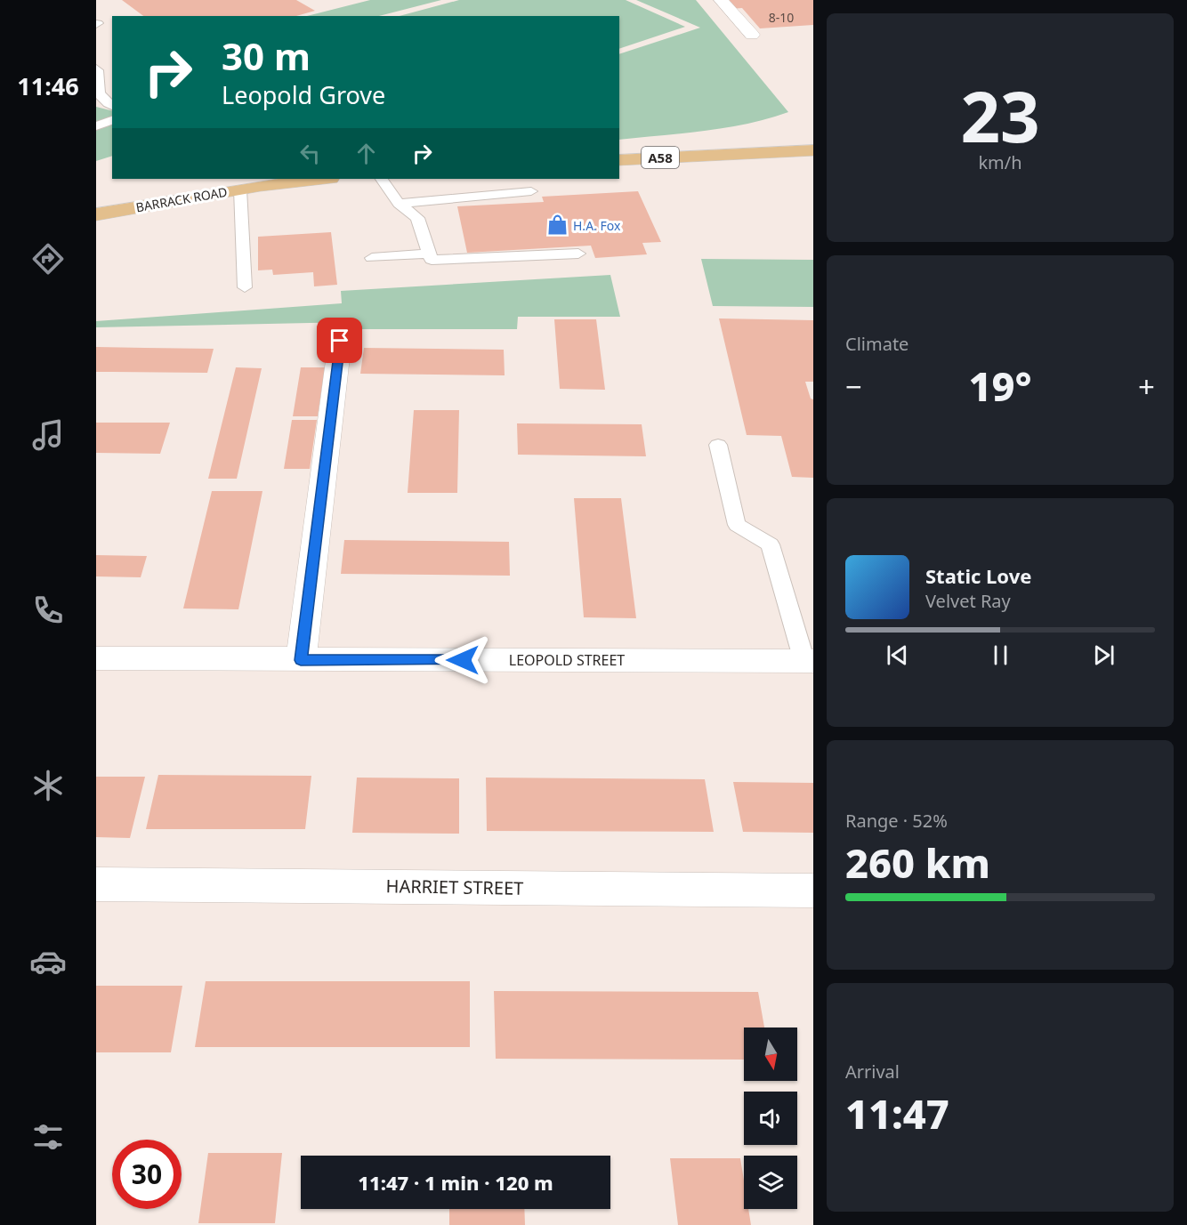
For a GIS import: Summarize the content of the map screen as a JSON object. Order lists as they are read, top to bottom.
{
  "streets": {
    "main road": ["A58", "BARRACK ROAD"],
    "street": ["LEOPOLD STREET", "HARRIET STREET"]
  },
  "places": {
    "shop": ["H.A. Fox"]
  },
  "house_numbers": ["8-10"],
  "north": "bottom",
  "page": {
    "tabs": "11:46",
    "tile": [
      ["23", "km/h"],
      "Climate",
      ["Range · 52%", "260 km"],
      ["Arrival", "11:47"]
    ],
    "turn": ["30 m", "Leopold Grove"],
    "heat": ["−", "19°", "+"],
    "song": ["Static Love", "Velvet Ray"],
    "limit": "30",
    "trip": "11:47 · 1 min · 120 m"
  }
}
